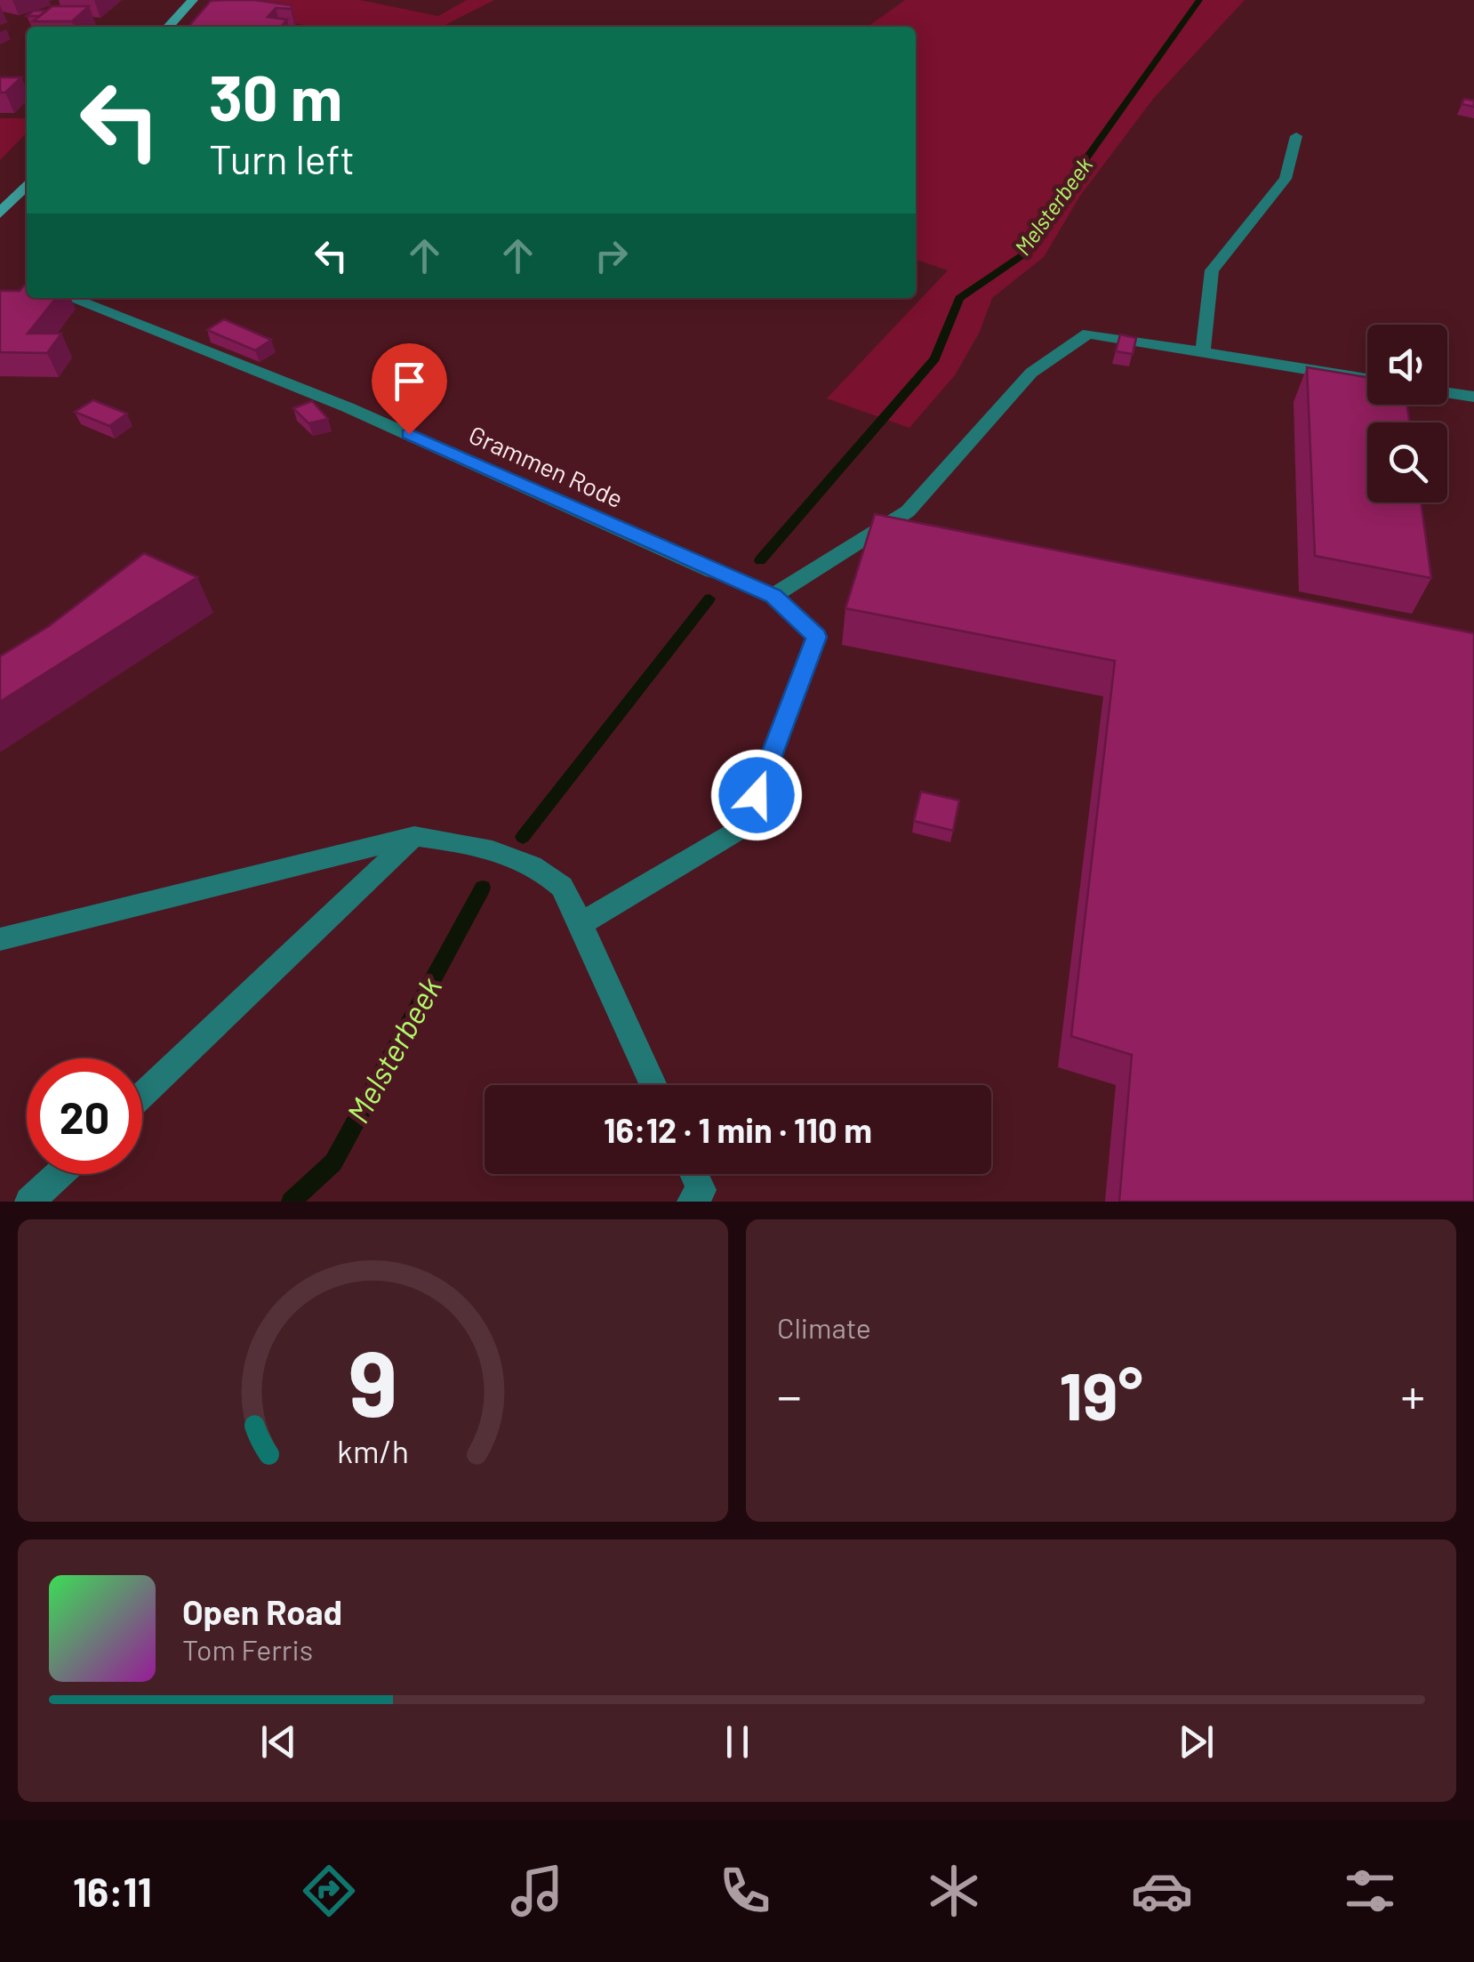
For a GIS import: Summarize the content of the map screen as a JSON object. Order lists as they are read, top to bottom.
{
  "streets": {
    "street": ["Grammen Rode"]
  },
  "water": ["Melsterbeek"],
  "page": {
    "turn": ["30 m", "Turn left"],
    "limit": "20",
    "trip": "16:12 · 1 min · 110 m",
    "tile": "Climate",
    "heat": ["−", "19°", "+"],
    "song": ["Open Road", "Tom Ferris"],
    "tabs": "16:11",
    "gauge": ["9", "km/h"]
  }
}
